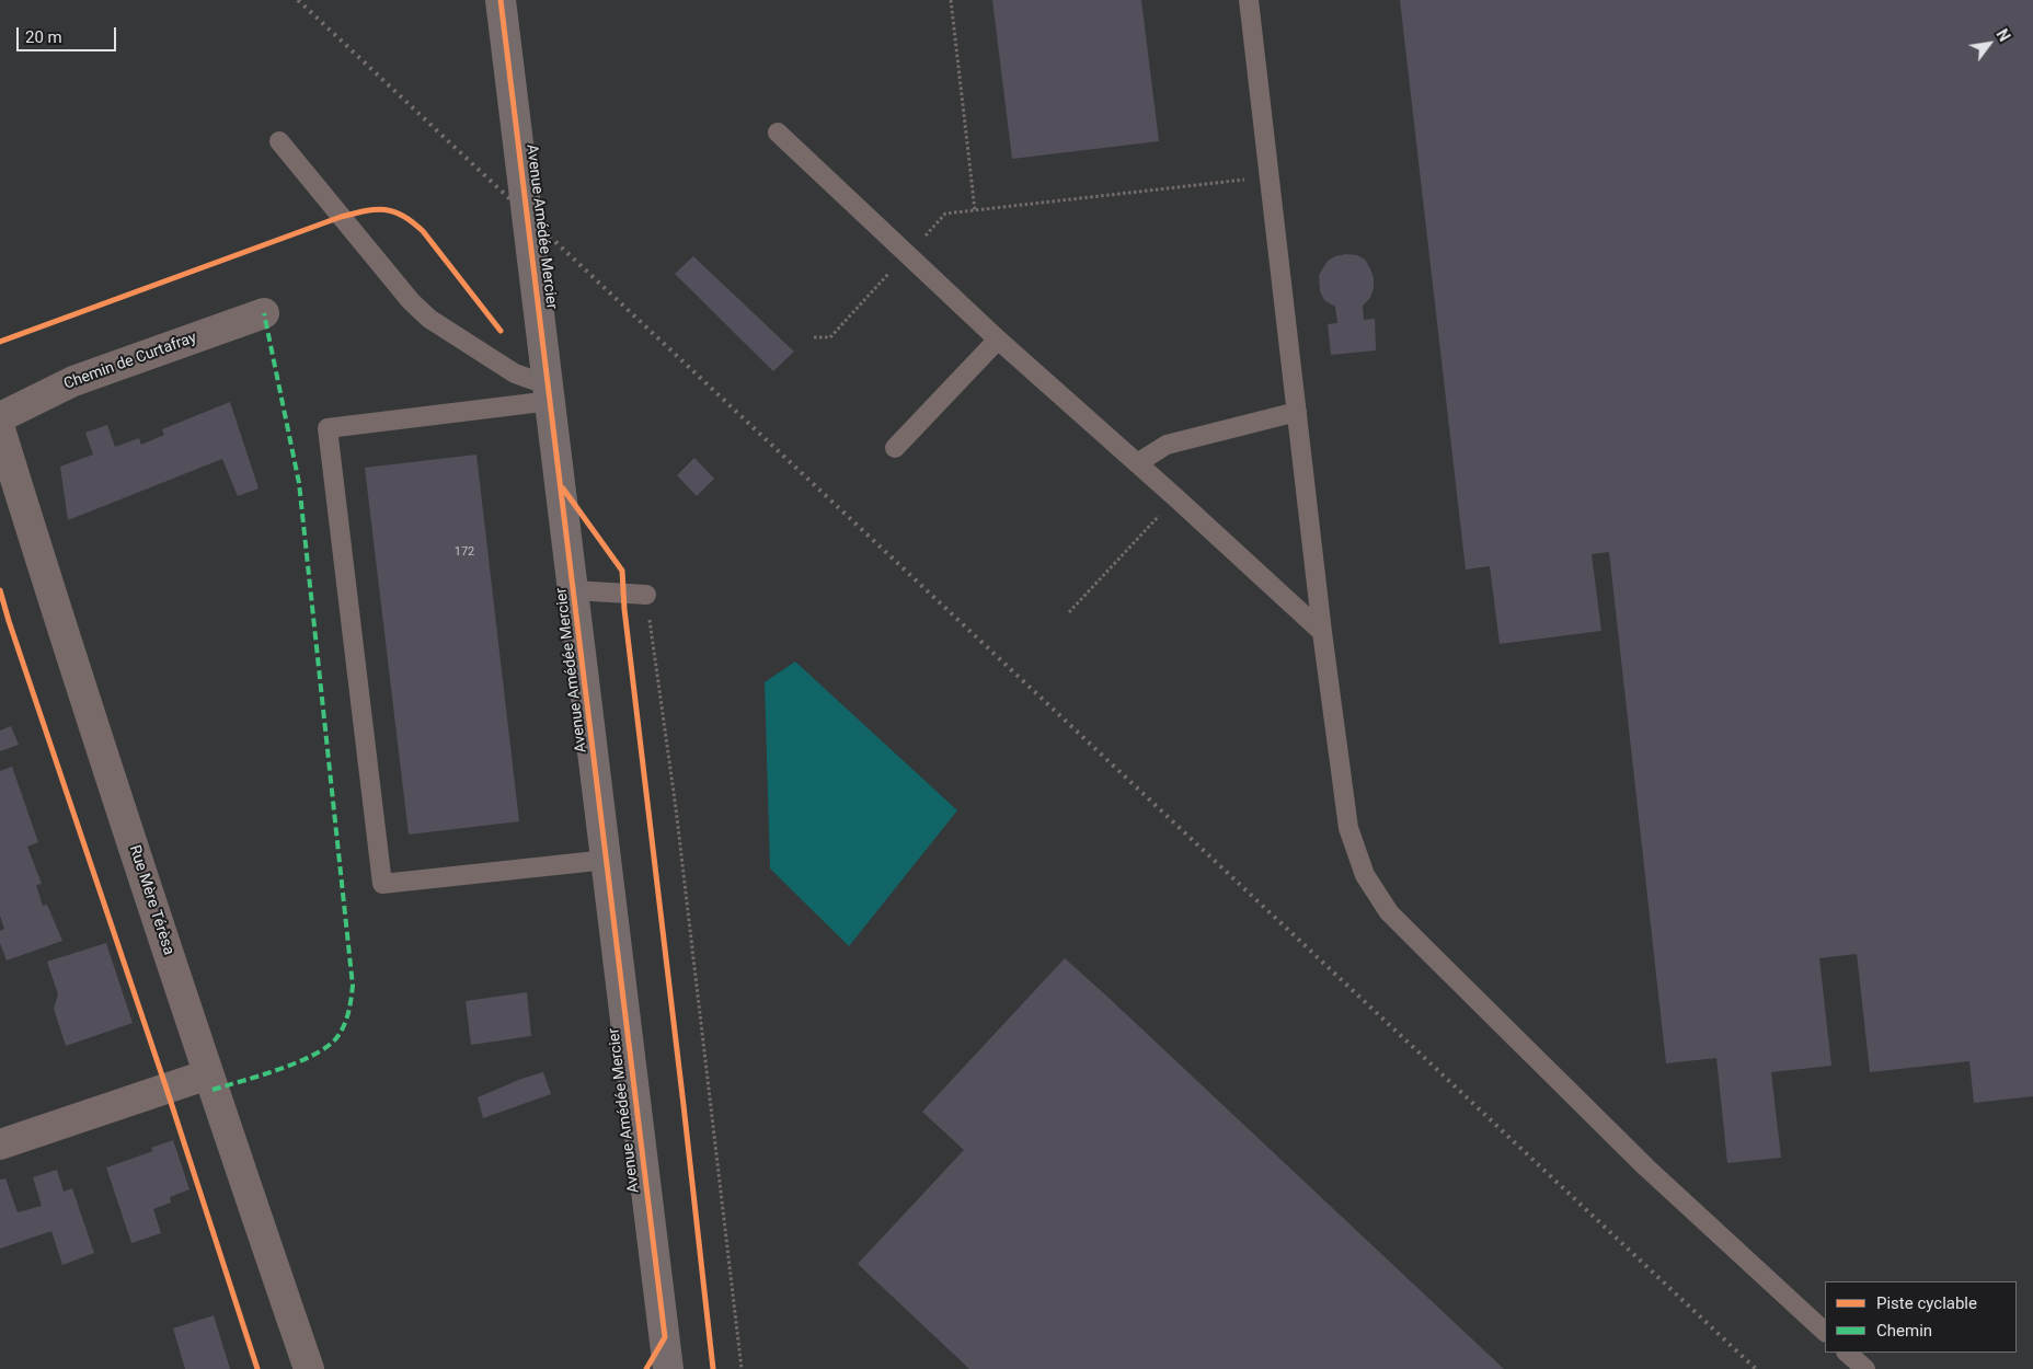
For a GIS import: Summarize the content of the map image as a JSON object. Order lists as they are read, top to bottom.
{
  "streets": {
    "main road": ["Avenue Amédée Mercier"],
    "street": ["Chemin de Curtafray", "Rue Mère Térèsa"]
  },
  "house_numbers": ["172"],
  "legend": ["Piste cyclable", "Chemin"],
  "scale_bar": "20 m",
  "north": "top right"
}
